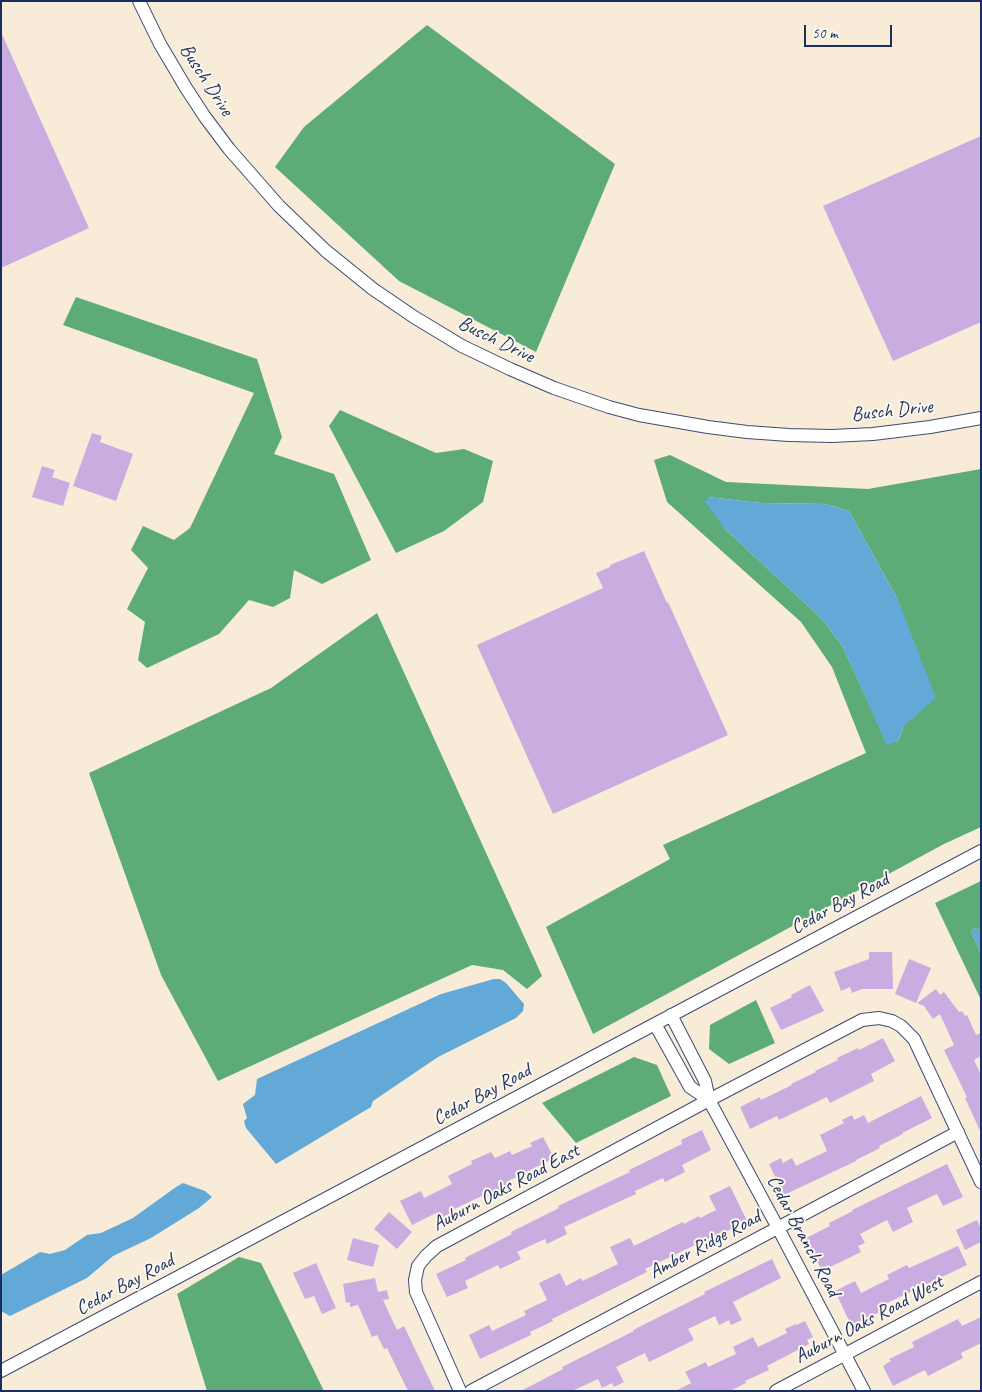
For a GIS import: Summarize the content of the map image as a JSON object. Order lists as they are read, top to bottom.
{
  "streets": {
    "street": [
      "Busch Drive",
      "Cedar Bay Road",
      "Auburn Oaks Road East",
      "Cedar Branch Road",
      "Amber Ridge Road",
      "Auburn Oaks Road West"
    ]
  },
  "crossings": [
    ["Cedar Bay Road", "Cedar Branch Road"],
    ["Auburn Oaks Road East", "Cedar Branch Road"],
    ["Cedar Branch Road", "Amber Ridge Road"],
    ["Cedar Branch Road", "Auburn Oaks Road West"]
  ],
  "scale_bar": "50 m"
}
